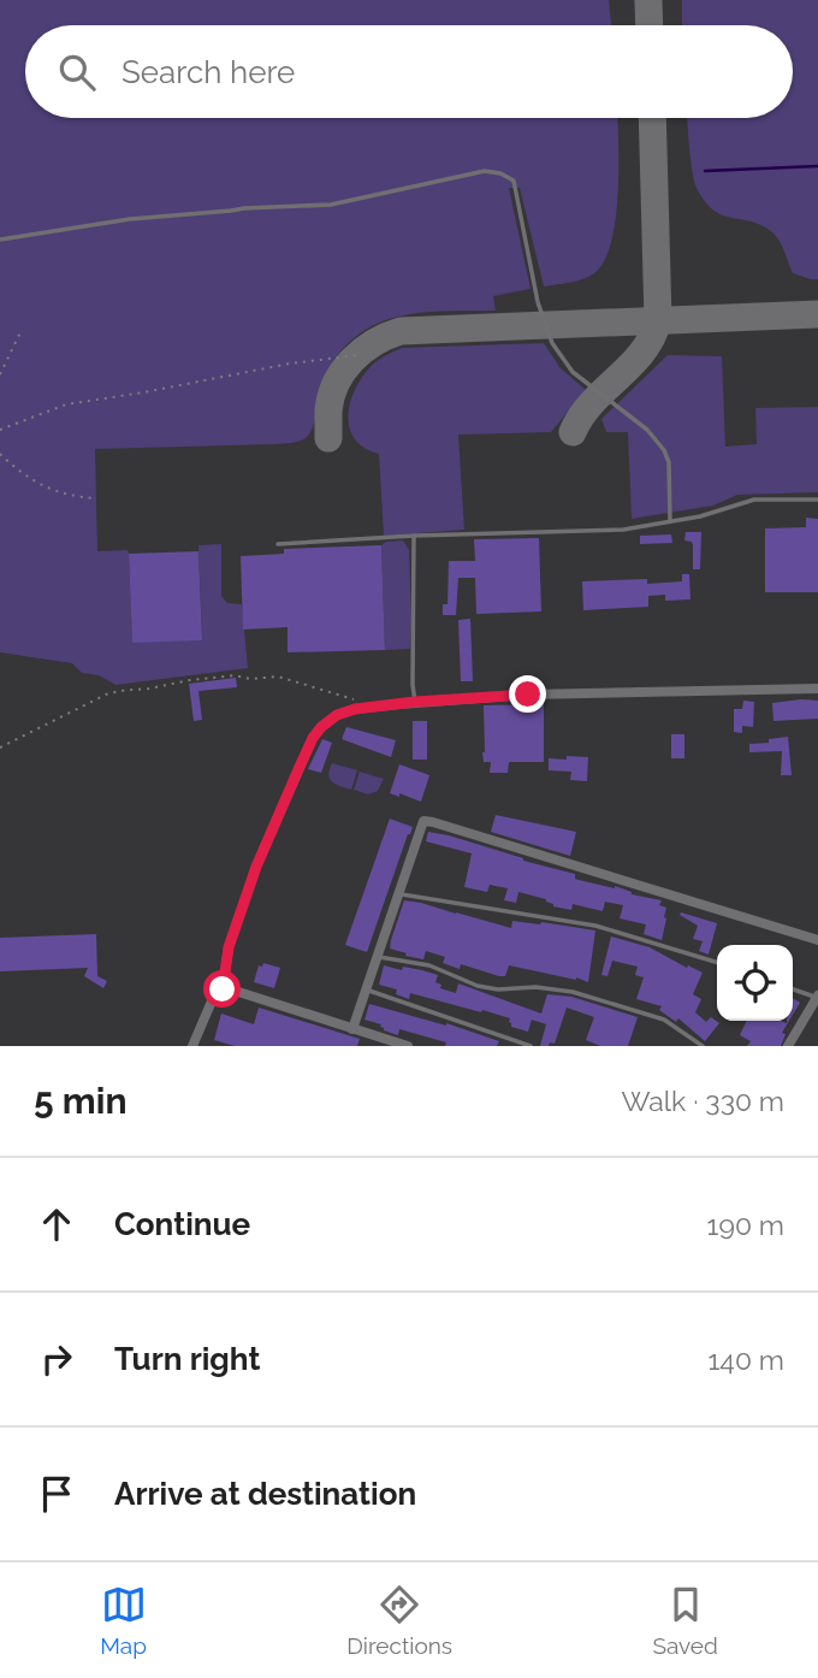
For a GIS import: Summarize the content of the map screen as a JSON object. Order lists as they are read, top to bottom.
{
  "page": {
    "search": "Search here",
    "heading": ["5 min", "Walk · 330 m"],
    "list": [
      ["Continue", "190 m"],
      ["Turn right", "140 m"],
      "Arrive at destination"
    ],
    "nav": ["Map", "Directions", "Saved"]
  }
}
